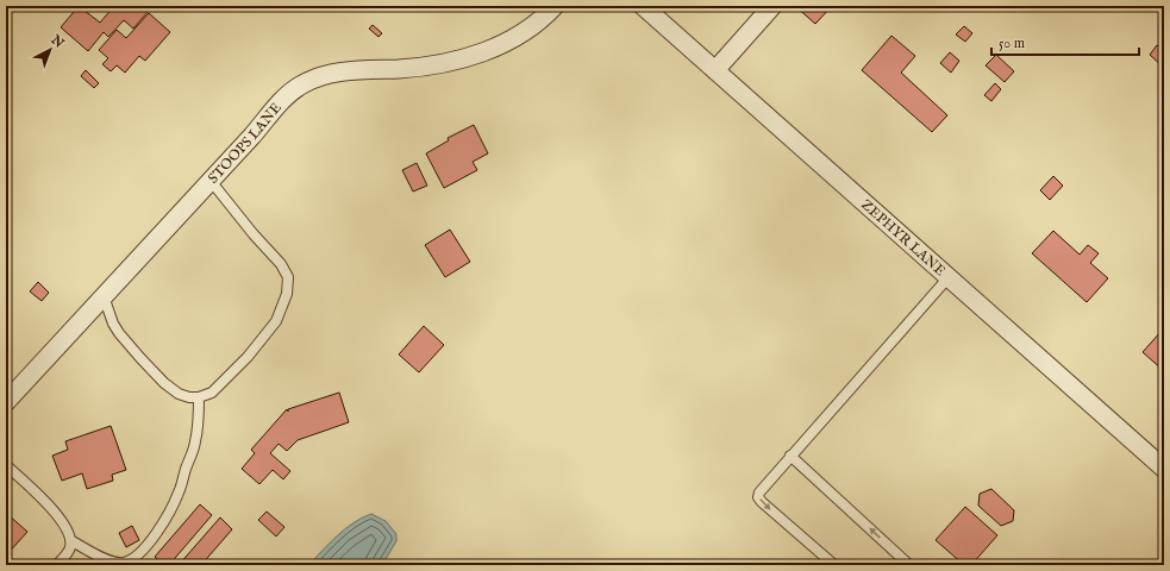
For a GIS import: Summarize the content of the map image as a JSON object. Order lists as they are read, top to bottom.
{
  "streets": {
    "street": ["STOOPS LANE", "ZEPHYR LANE"]
  },
  "scale_bar": "50 m",
  "north": "top right"
}
